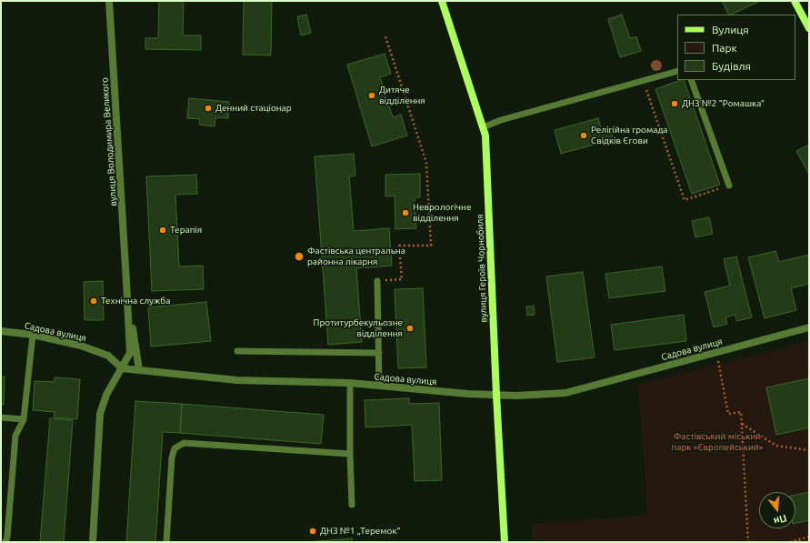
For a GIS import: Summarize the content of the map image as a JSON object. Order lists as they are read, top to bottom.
{
  "streets": {
    "main road": ["вулиця Героїв Чорнобиля"],
    "street": ["вулиця Володимира Великого", "Садова вулиця"]
  },
  "crossings": [
    ["вулиця Володимира Великого", "Садова вулиця"],
    ["вулиця Героїв Чорнобиля", "Садова вулиця"]
  ],
  "parks": ["Фастівський міський парк «Європейський»"],
  "places": [
    "Дитяче відділення",
    "ДНЗ №2 \"Ромашка\"",
    "Денний стаціонар",
    "Релігійна громада Свідків Єгови",
    "Неврологічне відділення",
    "Терапія",
    "Фастівська центральна районна лікарня",
    "Технічна служба",
    "Протитурбекульозне відділення",
    "ДНЗ №1 „Теремок”"
  ],
  "legend": ["Вулиця", "Парк", "Будівля"],
  "north": "bottom"
}
